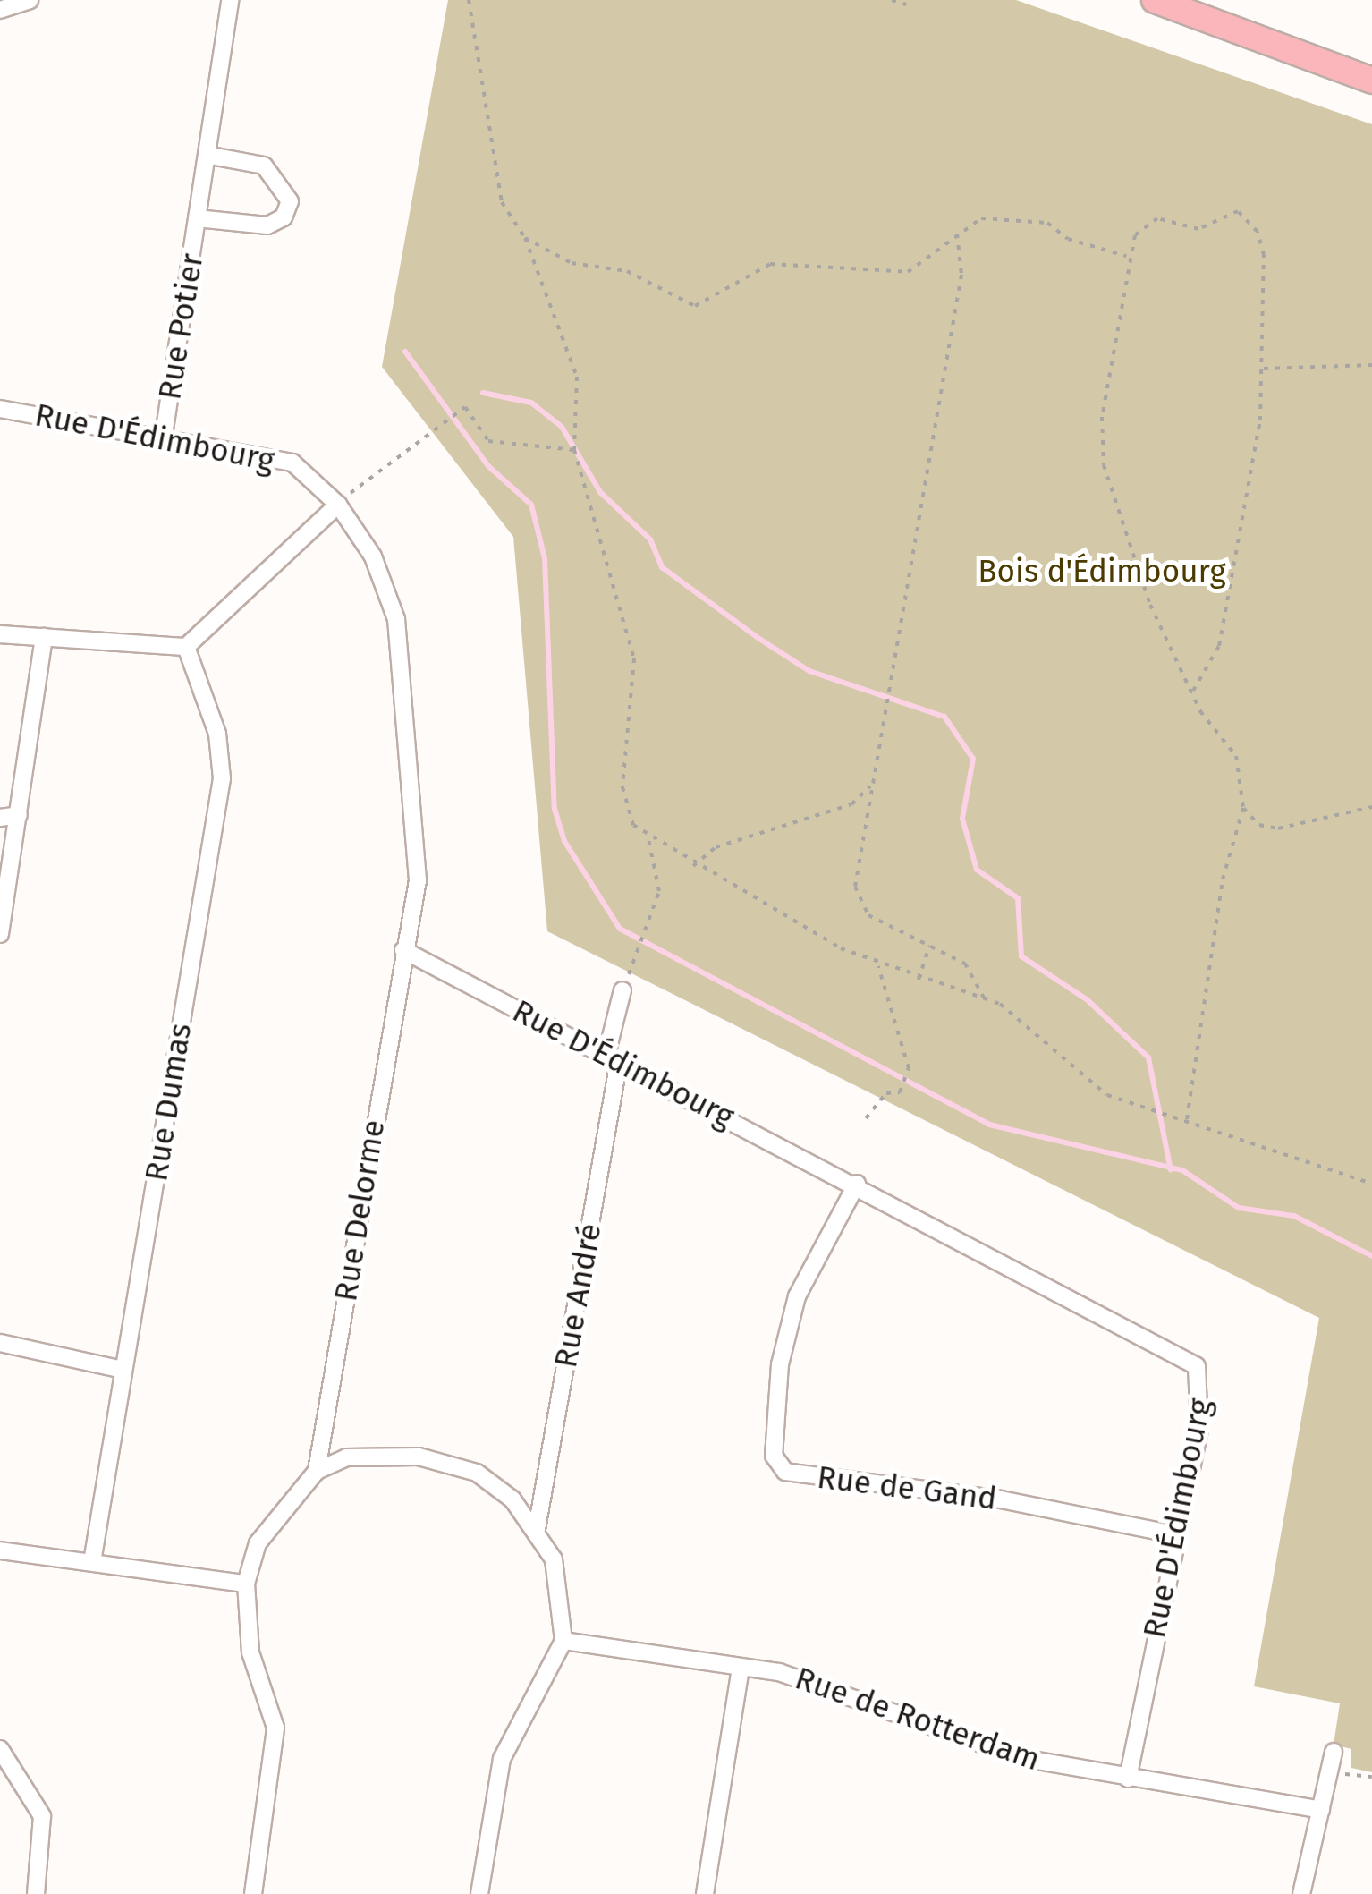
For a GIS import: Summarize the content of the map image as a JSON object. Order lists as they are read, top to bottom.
{
  "streets": {
    "street": [
      "Rue Potier",
      "Rue D'Édimbourg",
      "Rue Dumas",
      "Rue Delorme",
      "Rue André",
      "Rue de Gand",
      "Rue de Rotterdam"
    ]
  },
  "crossings": [
    ["Rue Potier", "Rue D'Édimbourg"],
    ["Rue D'Édimbourg", "Rue Delorme"],
    ["Rue D'Édimbourg", "Rue André"],
    ["Rue D'Édimbourg", "Rue de Gand"],
    ["Rue D'Édimbourg", "Rue de Rotterdam"]
  ],
  "parks": ["Bois d'Édimbourg"]
}
